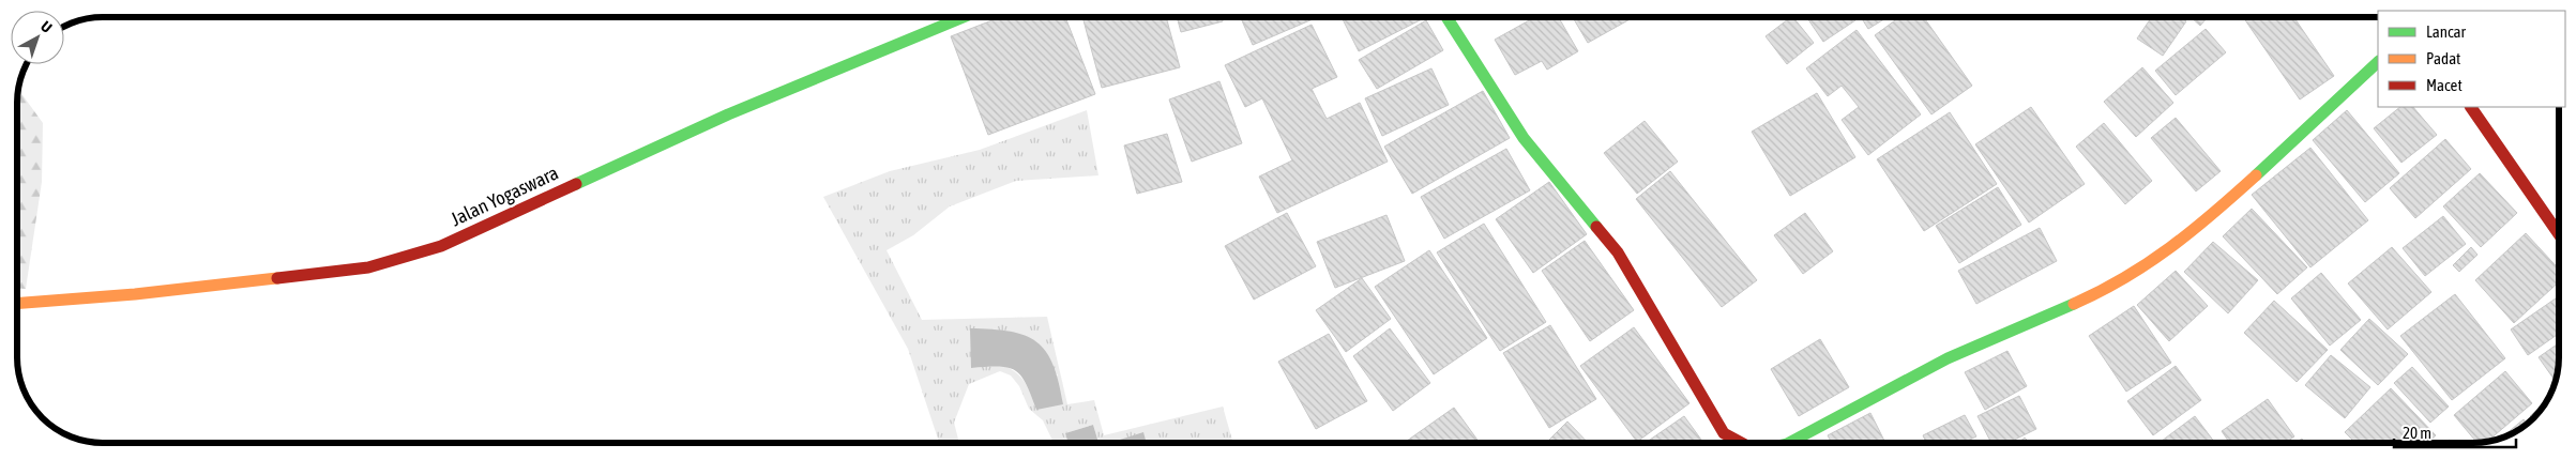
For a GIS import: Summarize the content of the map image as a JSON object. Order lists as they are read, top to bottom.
{
  "streets": {
    "street": ["Jalan Yogaswara"]
  },
  "legend": ["Lancar", "Padat", "Macet"],
  "scale_bar": "20 m",
  "north": "top right"
}
